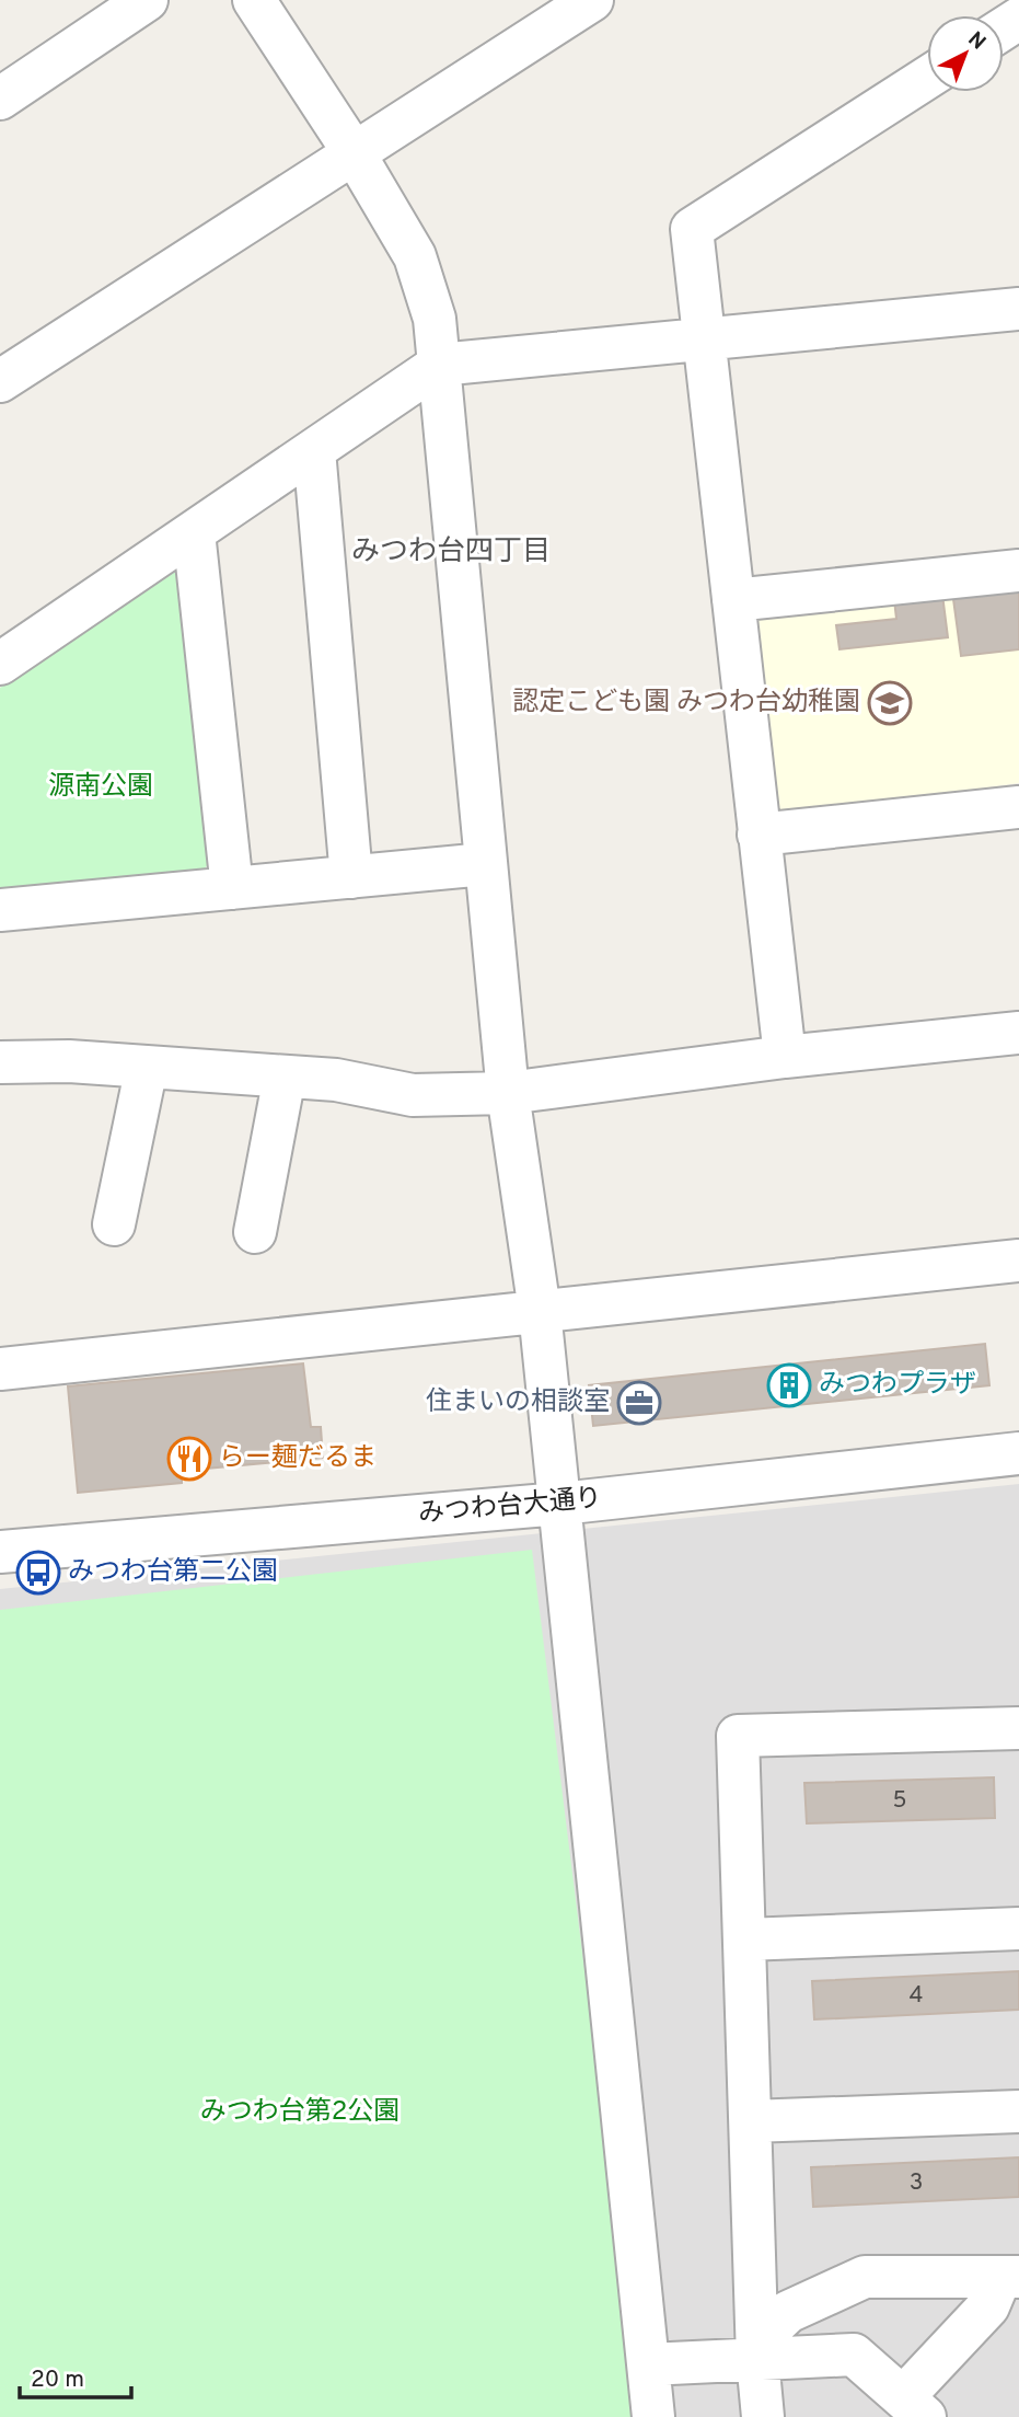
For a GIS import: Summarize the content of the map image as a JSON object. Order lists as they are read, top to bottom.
{
  "streets": {
    "street": ["みつわ台大通り"]
  },
  "districts": ["みつわ台四丁目"],
  "parks": ["源南公園", "みつわ台第2公園"],
  "places": {
    "school or university": ["認定こども園 みつわ台幼稚園"],
    "building": ["みつわプラザ"],
    "office": ["住まいの相談室"],
    "restaurant": ["らー麺だるま"],
    "bus stop": ["みつわ台第二公園"]
  },
  "house_numbers": ["5", "4", "3"],
  "scale_bar": "20 m",
  "north": "top right"
}
